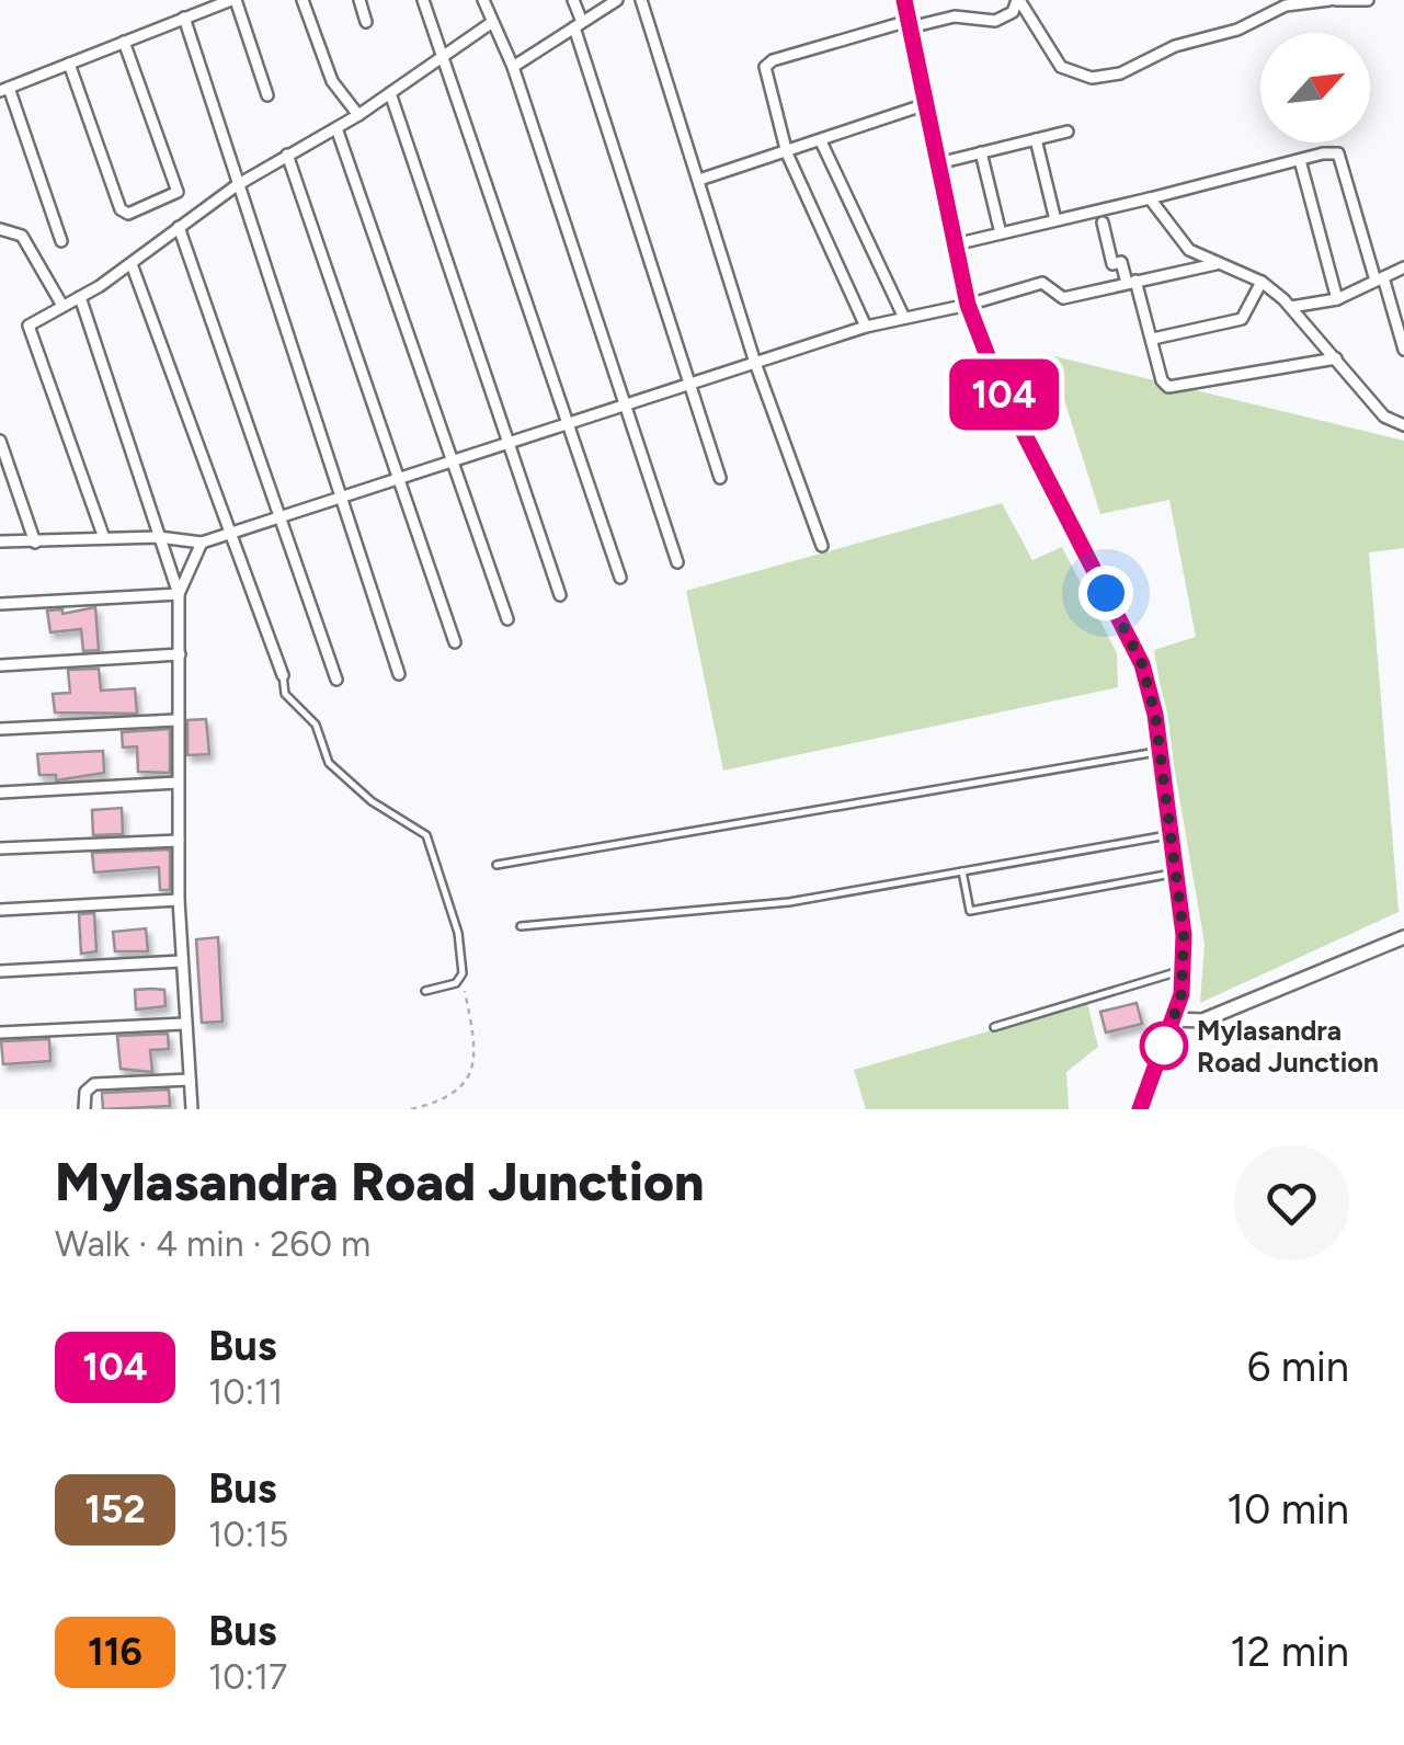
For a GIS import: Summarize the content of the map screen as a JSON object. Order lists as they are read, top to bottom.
{
  "places": ["Mylasandra Road Junction"],
  "lines": ["bus line 104"],
  "north": "top right",
  "page": {
    "on_map": "104",
    "heading": ["Mylasandra Road Junction", "Walk · 4 min · 260 m"],
    "list": [
      {
        "mark": "104",
        "name": "Bus",
        "note": "10:11",
        "value": "6 min"
      },
      {
        "mark": "152",
        "name": "Bus",
        "note": "10:15",
        "value": "10 min"
      },
      {
        "mark": "116",
        "name": "Bus",
        "note": "10:17",
        "value": "12 min"
      }
    ]
  }
}
